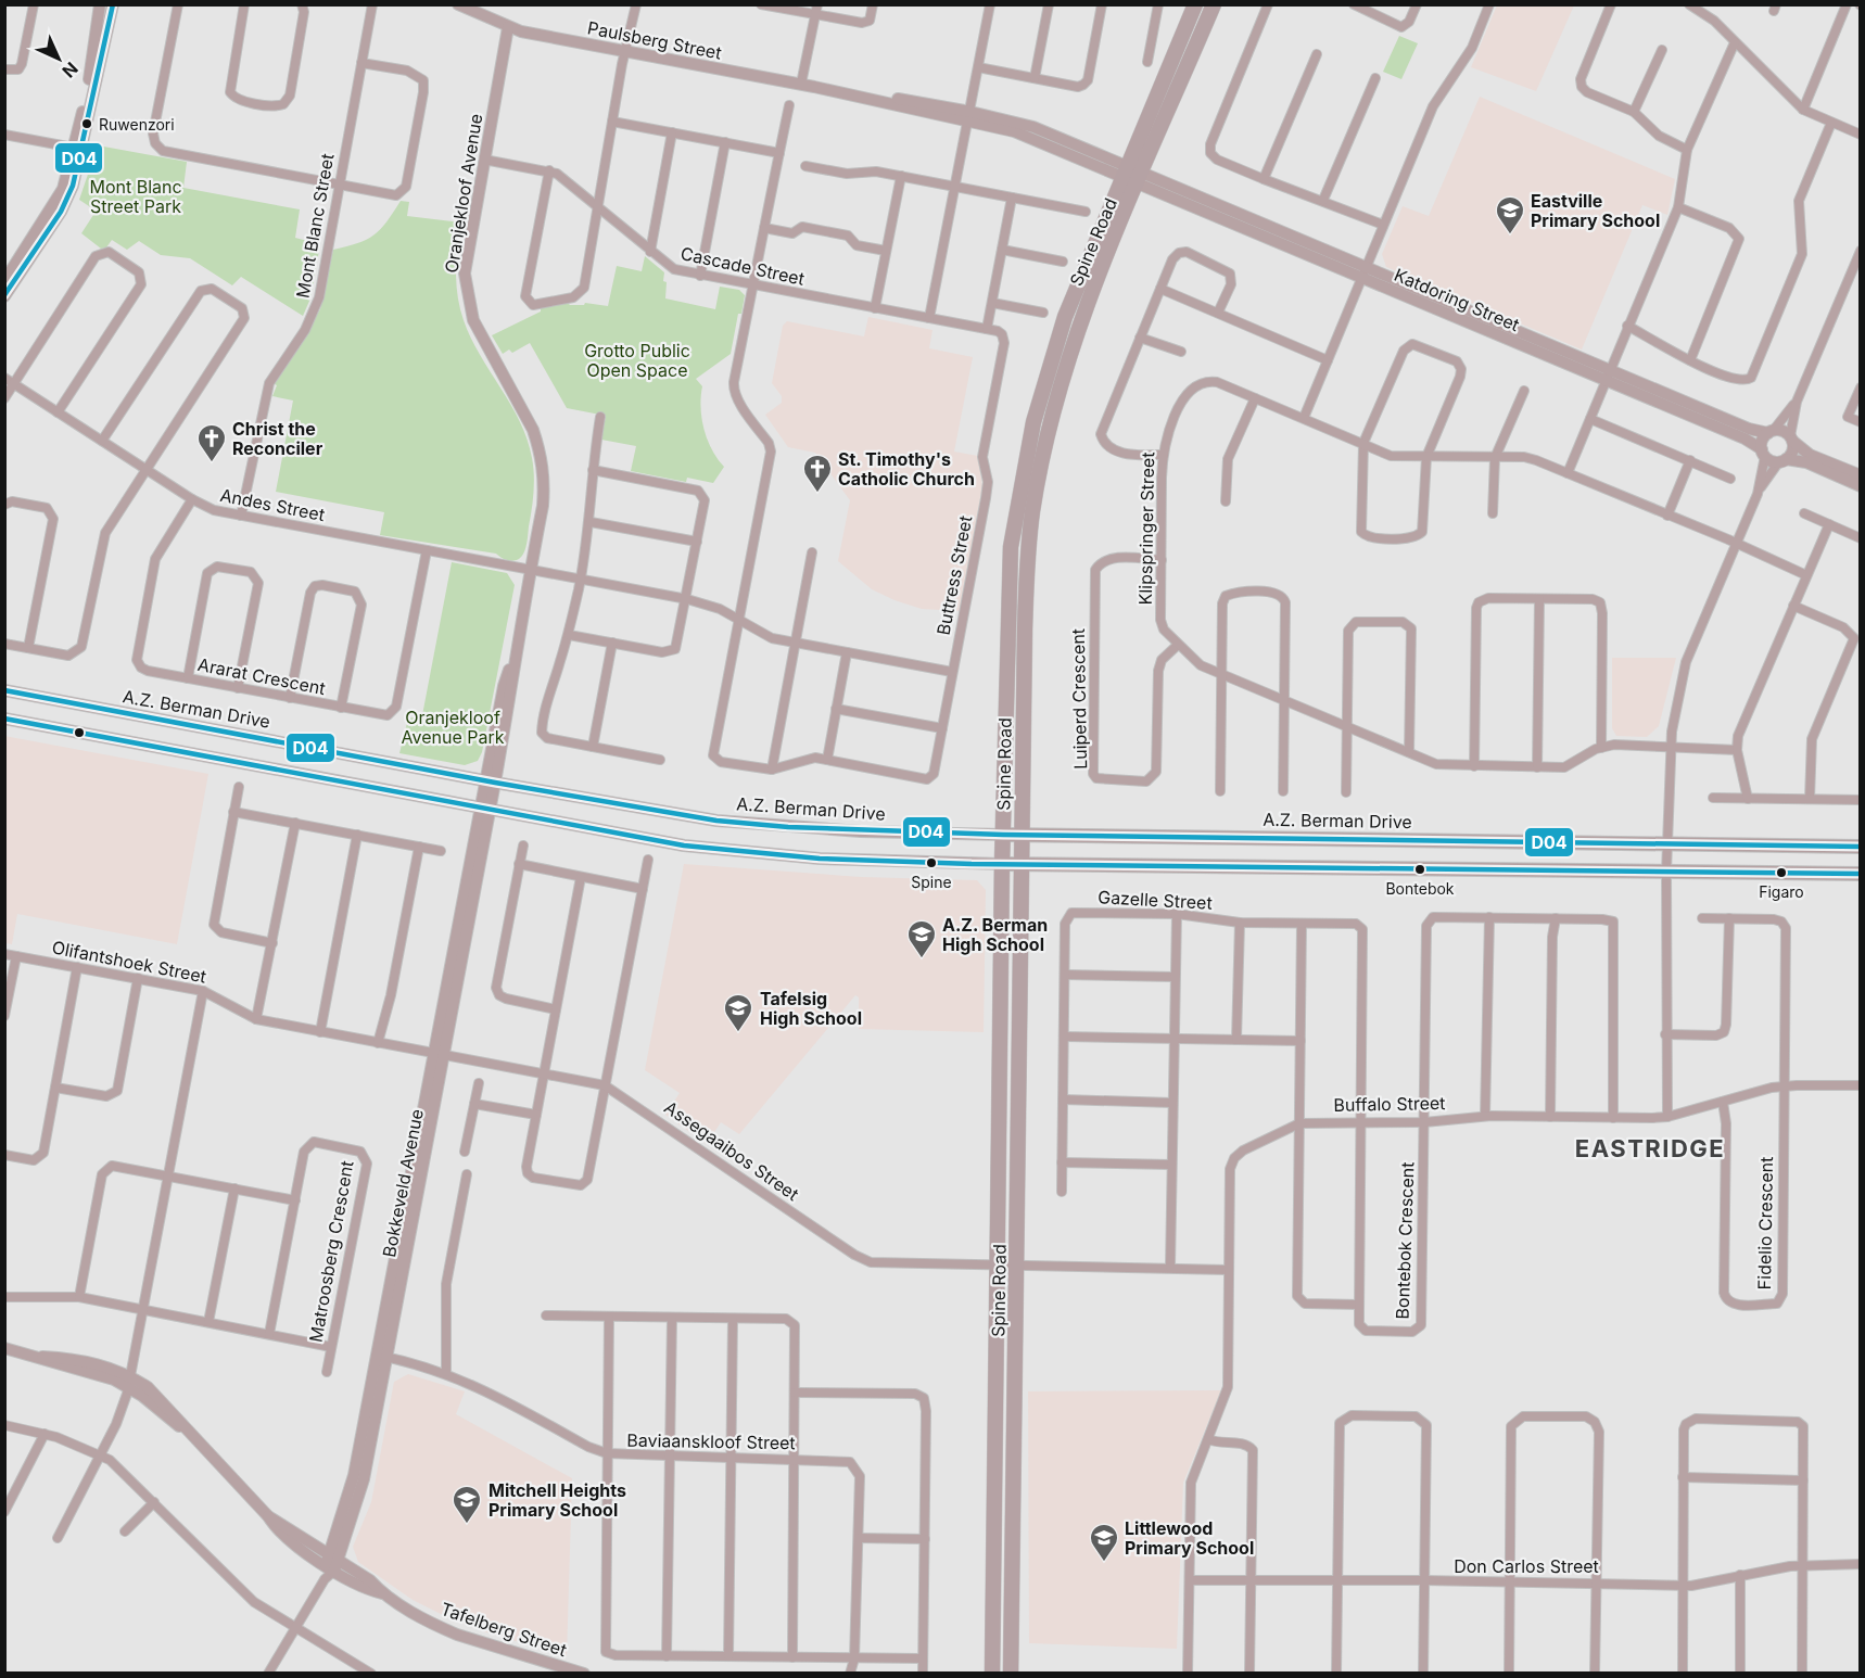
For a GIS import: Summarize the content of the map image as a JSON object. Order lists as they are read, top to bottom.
{
  "streets": {
    "main road": ["Spine Road", "A.Z. Berman Drive"],
    "street": [
      "Paulsberg Street",
      "Oranjekloof Avenue",
      "Mont Blanc Street",
      "Cascade Street",
      "Katdoring Street",
      "Andes Street",
      "Klipspringer Street",
      "Buttress Street",
      "Ararat Crescent",
      "Luiperd Crescent",
      "Gazelle Street",
      "Olifantshoek Street",
      "Buffalo Street",
      "Assegaaibos Street",
      "Bokkeveld Avenue",
      "Fidelio Crescent",
      "Bontebok Crescent",
      "Matroosberg Crescent",
      "Baviaanskloof Street",
      "Don Carlos Street",
      "Tafelberg Street"
    ]
  },
  "crossings": [
    ["Paulsberg Street", "Oranjekloof Avenue"],
    ["Paulsberg Street", "Spine Road"],
    ["Paulsberg Street", "Katdoring Street"],
    ["Oranjekloof Avenue", "Cascade Street"],
    ["Oranjekloof Avenue", "Andes Street"],
    ["Oranjekloof Avenue", "A.Z. Berman Drive"],
    ["Oranjekloof Avenue", "Bokkeveld Avenue"],
    ["Mont Blanc Street", "Andes Street"],
    ["Spine Road", "Katdoring Street"],
    ["Spine Road", "A.Z. Berman Drive"],
    ["Spine Road", "Assegaaibos Street"],
    ["Cascade Street", "Buttress Street"],
    ["Andes Street", "Buttress Street"],
    ["Andes Street", "Ararat Crescent"],
    ["Klipspringer Street", "Luiperd Crescent"],
    ["Gazelle Street", "Buffalo Street"],
    ["Gazelle Street", "Bontebok Crescent"],
    ["Olifantshoek Street", "Assegaaibos Street"],
    ["Olifantshoek Street", "Bokkeveld Avenue"],
    ["Buffalo Street", "Assegaaibos Street"],
    ["Buffalo Street", "Fidelio Crescent"],
    ["Buffalo Street", "Bontebok Crescent"],
    ["Buffalo Street", "Don Carlos Street"],
    ["Assegaaibos Street", "Bokkeveld Avenue"],
    ["Bokkeveld Avenue", "Baviaanskloof Street"],
    ["Bokkeveld Avenue", "Tafelberg Street"]
  ],
  "districts": ["EASTRIDGE"],
  "parks": ["Mont Blanc Street Park", "Grotto Public Open Space", "Oranjekloof Avenue Park"],
  "places": {
    "other": [
      "Ruwenzori",
      "Spine",
      "Bontebok",
      "Figaro"
    ],
    "school or university": [
      "Eastville Primary School",
      "A.Z. Berman High School",
      "Tafelsig High School",
      "Mitchell Heights Primary School",
      "Littlewood Primary School"
    ],
    "church": ["Christ the Reconciler", "St. Timothy's Catholic Church"]
  },
  "lines": ["transit line D04"],
  "north": "bottom right"
}
